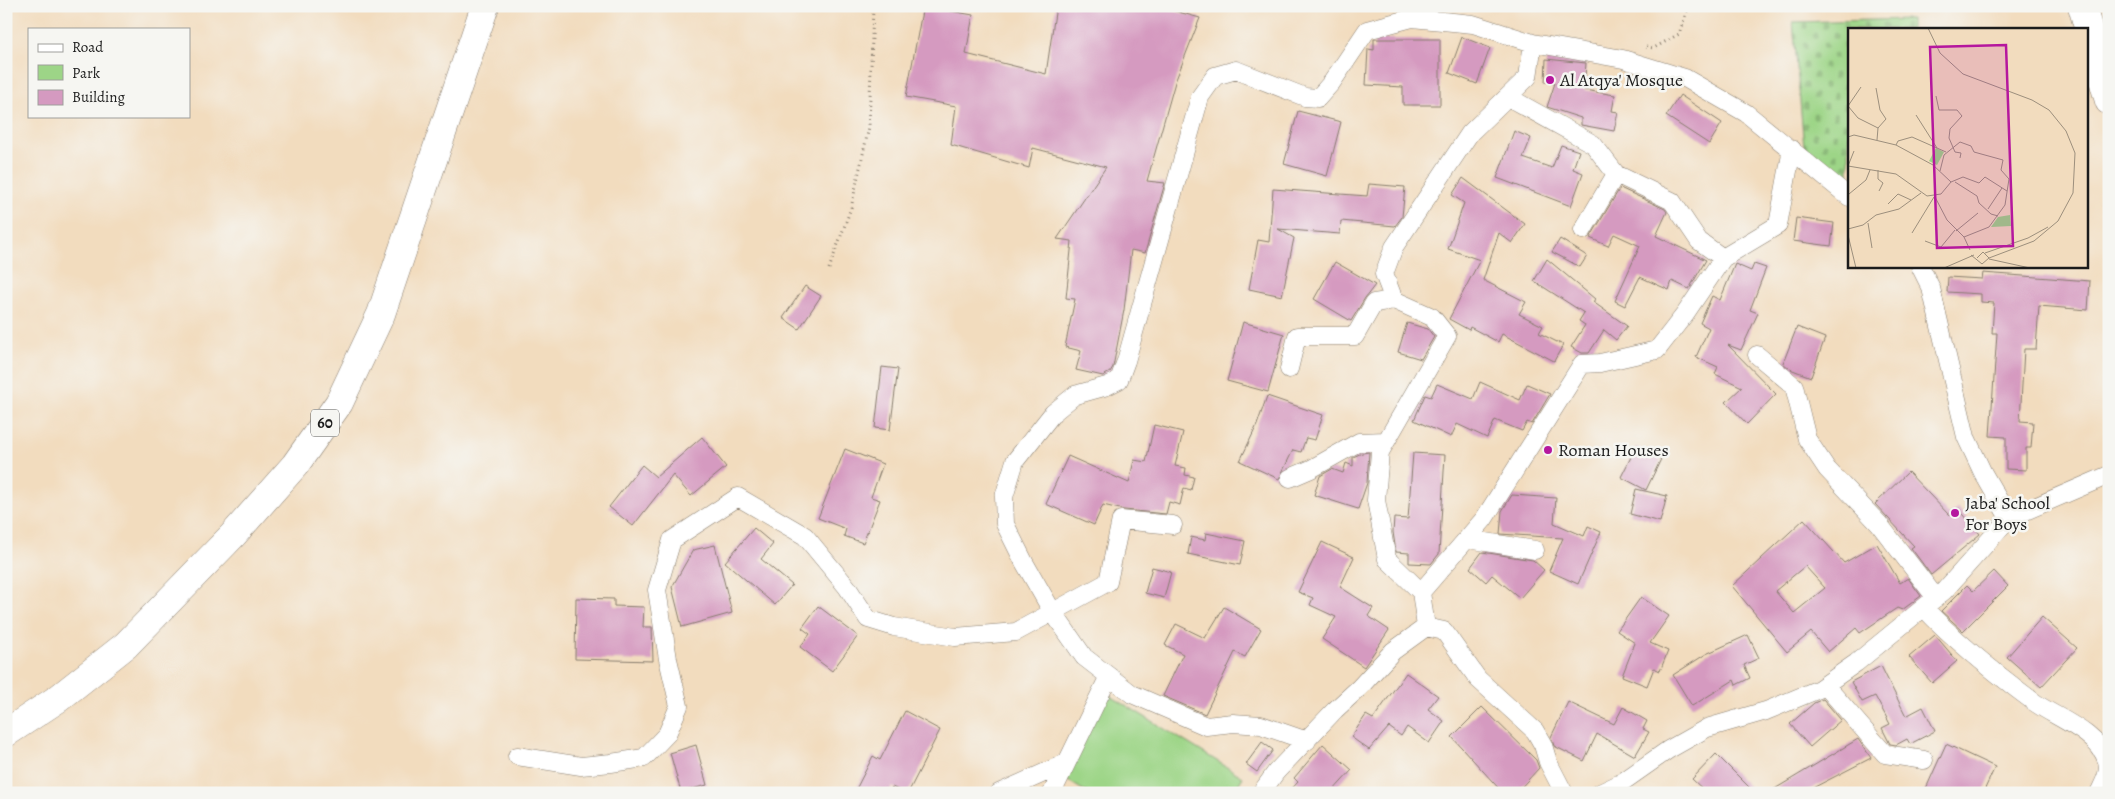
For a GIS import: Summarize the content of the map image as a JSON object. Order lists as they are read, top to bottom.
{
  "streets": {
    "highway": ["60"]
  },
  "places": ["Al Atqya' Mosque", "Roman Houses", "Jaba' School For Boys"],
  "legend": ["Road", "Park", "Building"]
}
